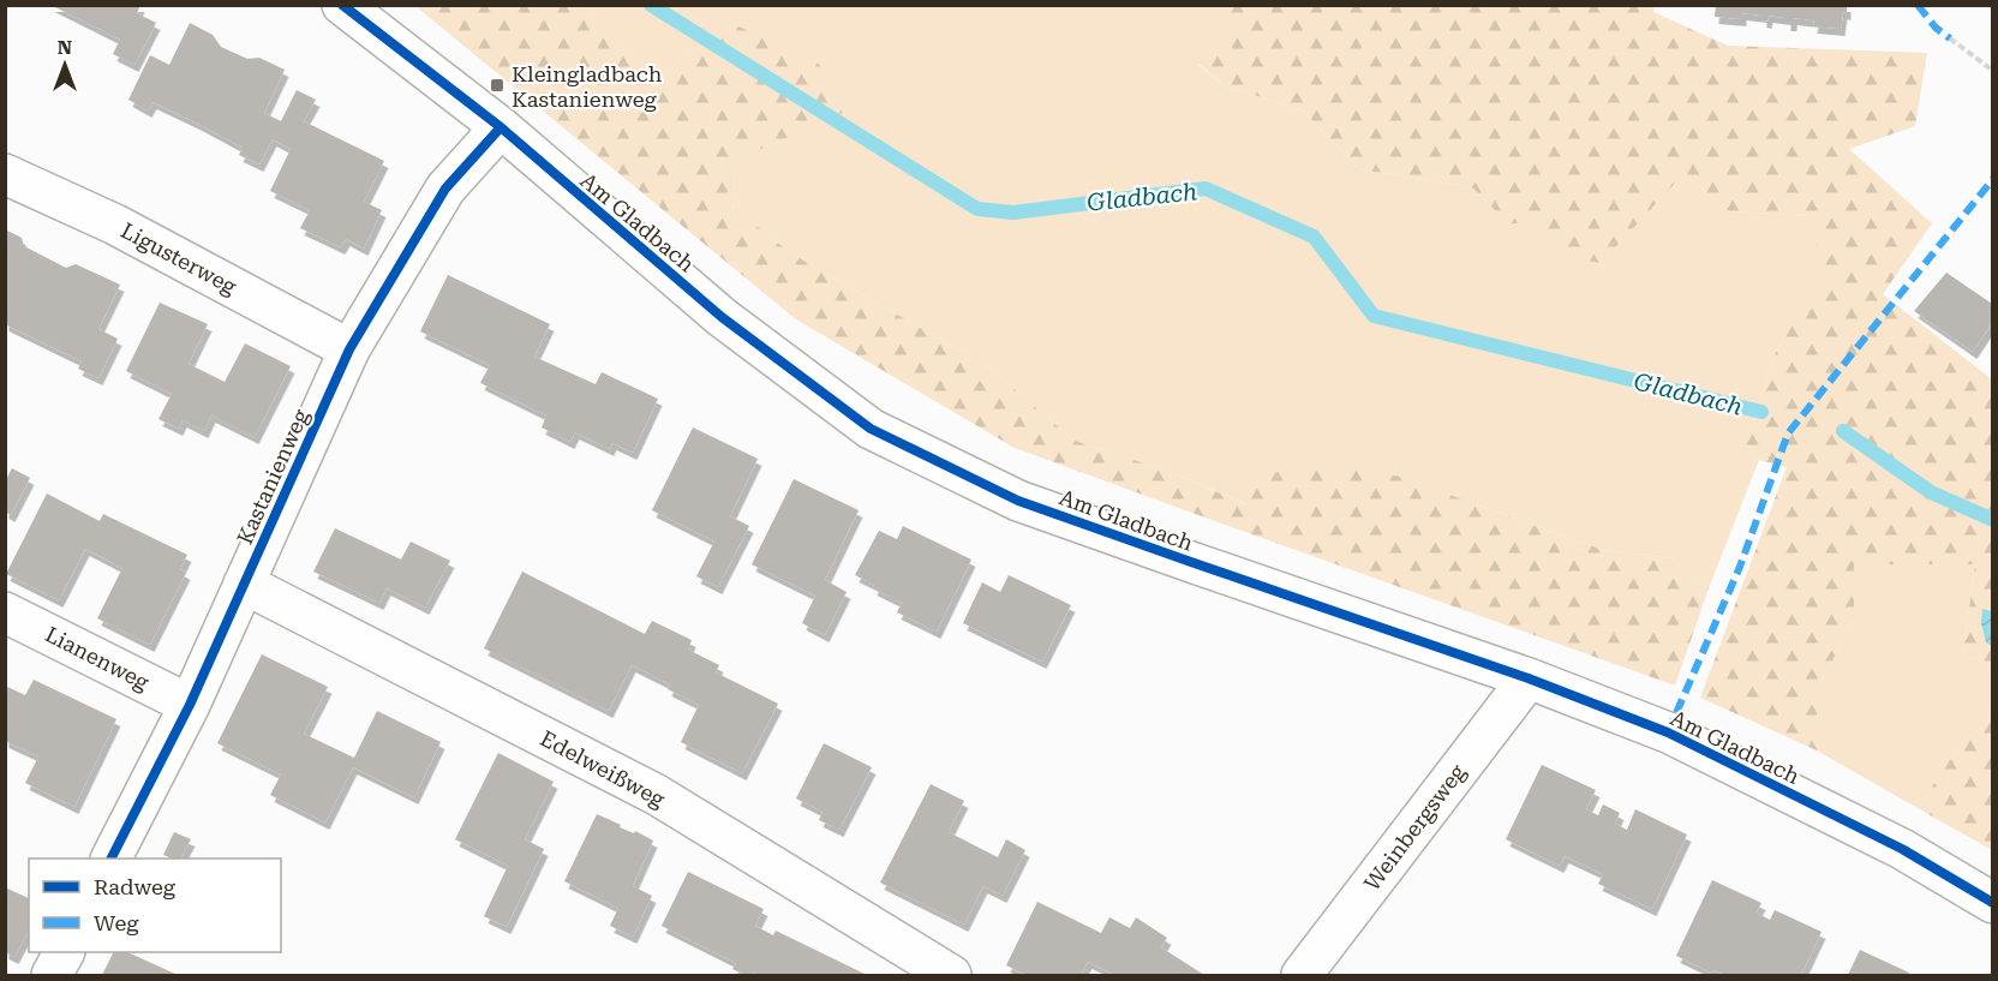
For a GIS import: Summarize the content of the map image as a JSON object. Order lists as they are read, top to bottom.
{
  "streets": {
    "street": [
      "Am Gladbach",
      "Ligusterweg",
      "Kastanienweg",
      "Lianenweg",
      "Edelweißweg",
      "Weinbergsweg"
    ]
  },
  "crossings": [
    ["Am Gladbach", "Kastanienweg"],
    ["Am Gladbach", "Weinbergsweg"],
    ["Ligusterweg", "Kastanienweg"],
    ["Kastanienweg", "Lianenweg"],
    ["Kastanienweg", "Edelweißweg"]
  ],
  "water": ["Gladbach"],
  "places": {
    "transit": ["Kleingladbach Kastanienweg"]
  },
  "legend": ["Radweg", "Weg"],
  "north": "top"
}
